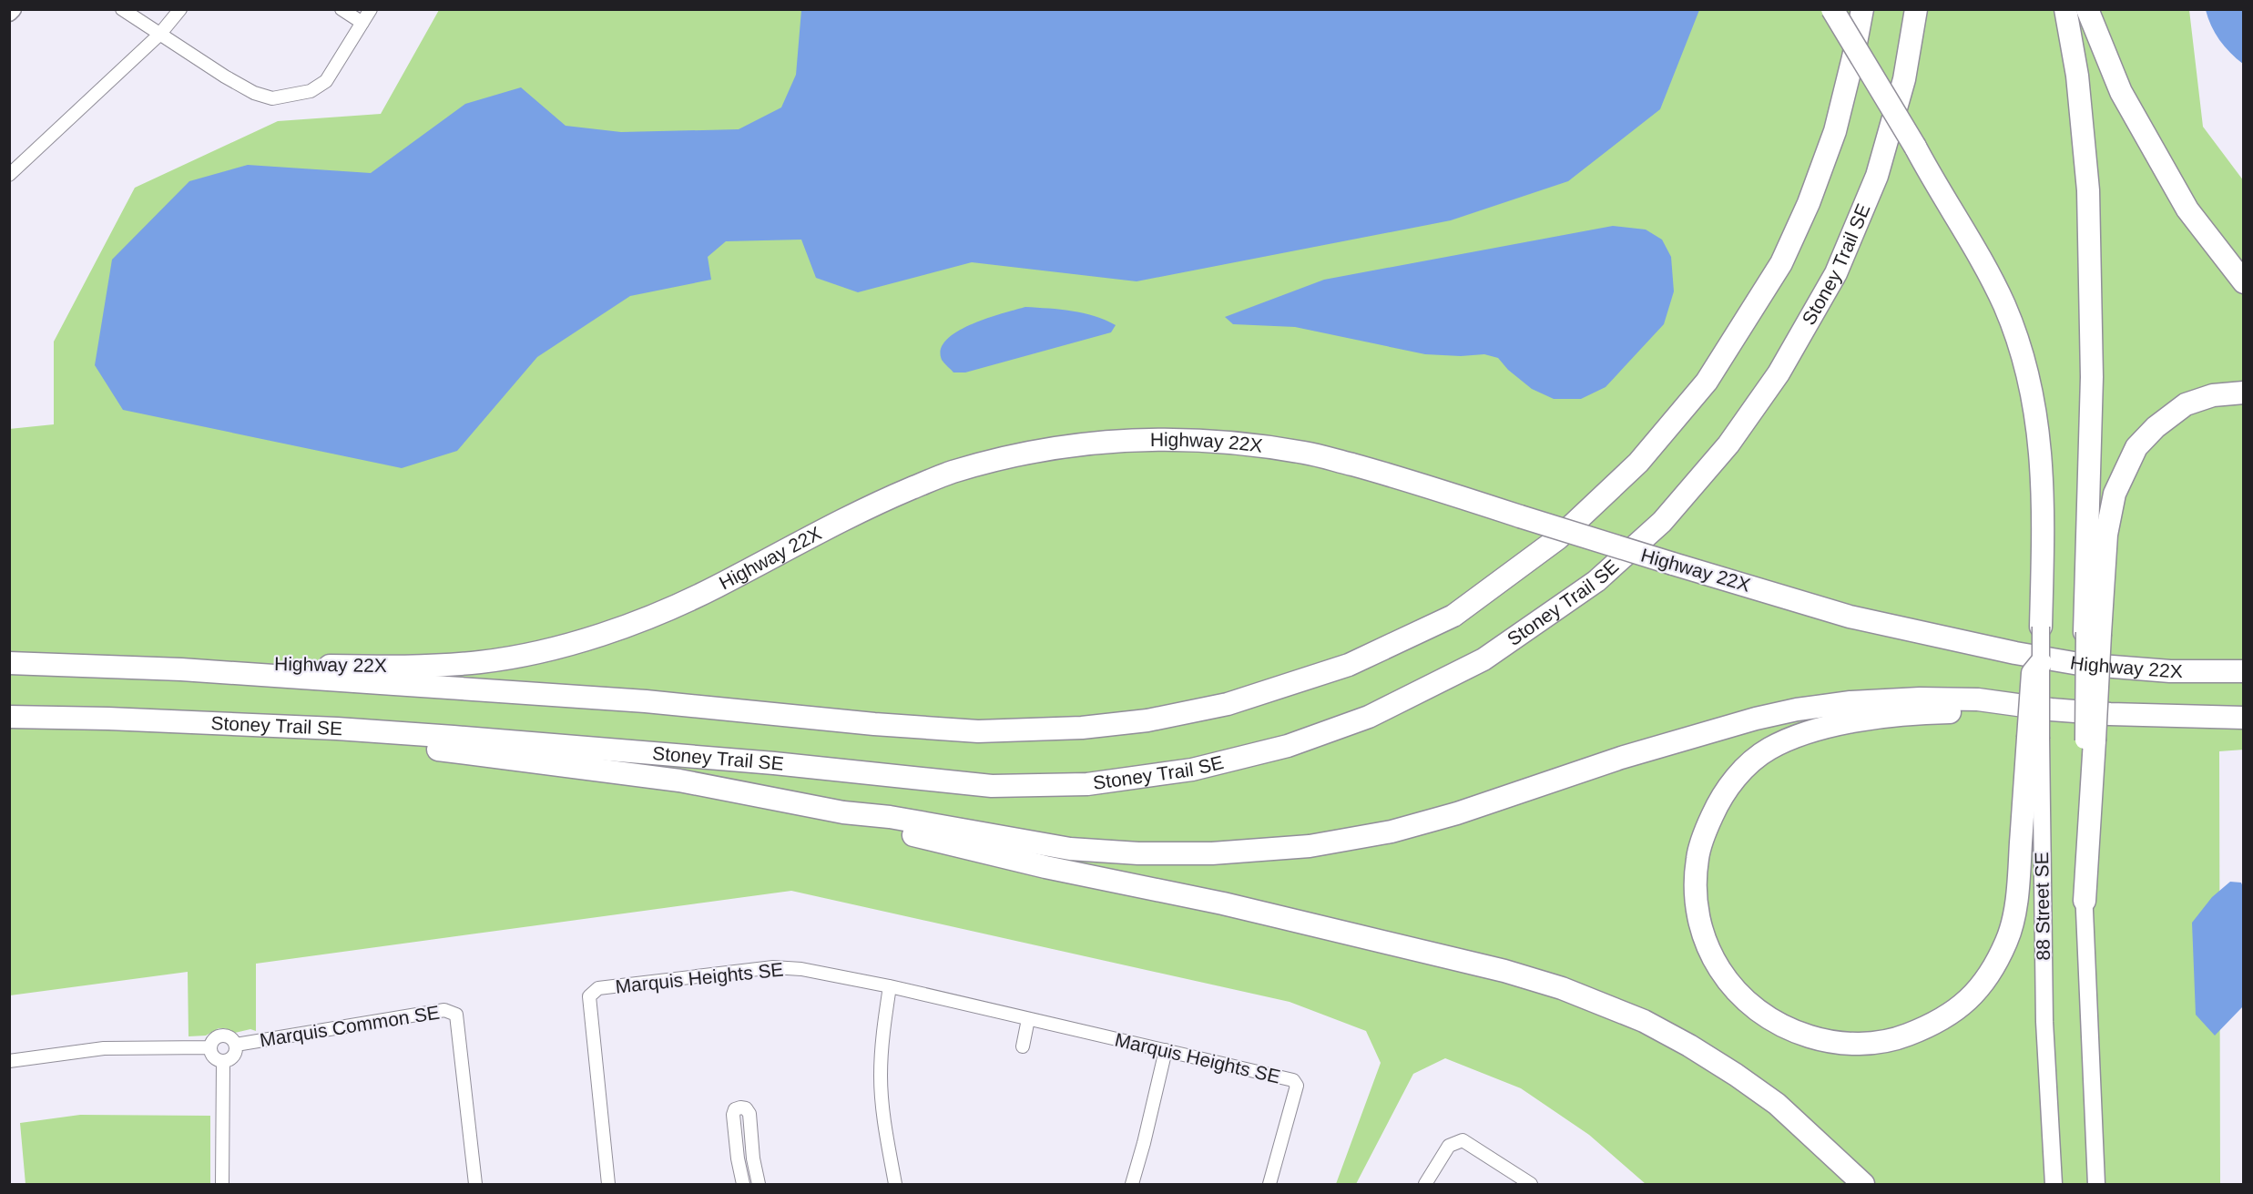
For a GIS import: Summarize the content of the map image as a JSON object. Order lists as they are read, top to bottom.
{
  "streets": {
    "highway": ["Stoney Trail SE", "Highway 22X"],
    "main road": ["88 Street SE"],
    "street": ["Marquis Heights SE", "Marquis Common SE"]
  }
}
